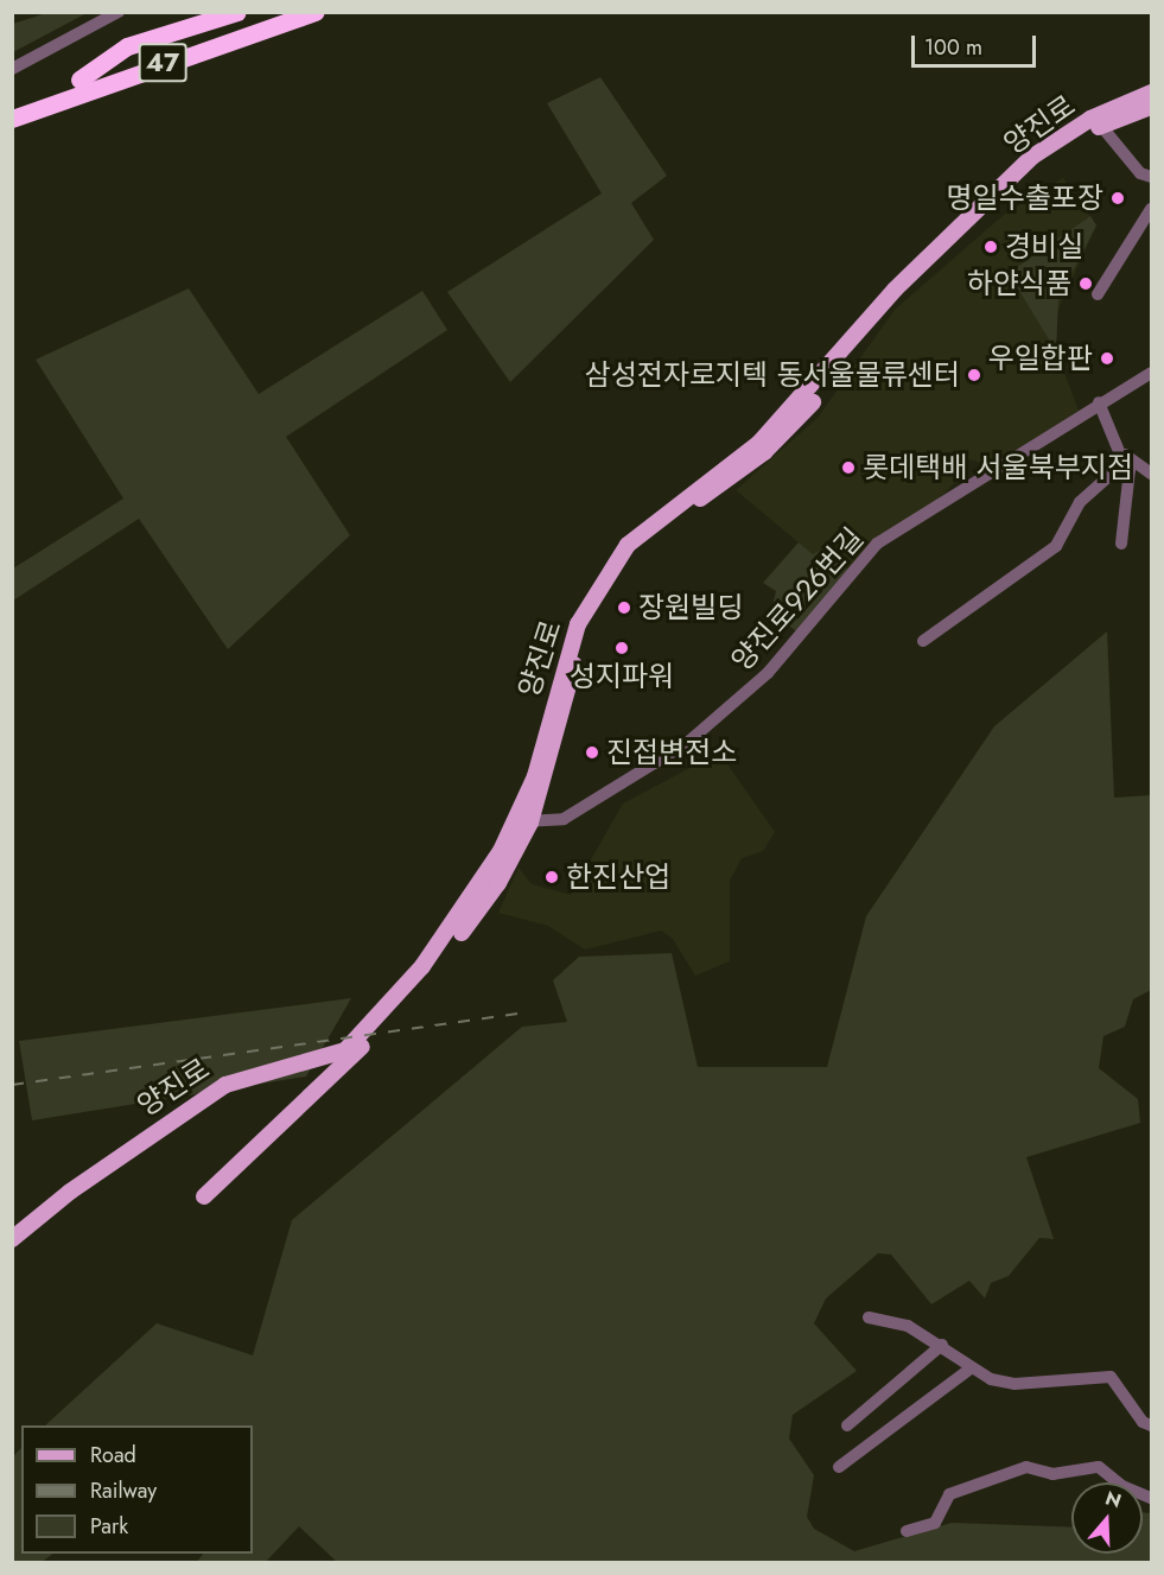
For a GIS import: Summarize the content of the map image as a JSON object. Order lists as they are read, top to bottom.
{
  "streets": {
    "highway": ["47"],
    "main road": ["양진로"],
    "street": ["양진로926번길"]
  },
  "crossings": [
    ["양진로", "양진로926번길"]
  ],
  "places": [
    "명일수출포장",
    "경비실",
    "하얀식품",
    "우일합판",
    "삼성전자로지텍 동서울물류센터",
    "롯데택배 서울북부지점",
    "장원빌딩",
    "성지파워",
    "진접변전소",
    "한진산업"
  ],
  "legend": ["Road", "Railway", "Park"],
  "scale_bar": "100 m",
  "north": "top"
}
